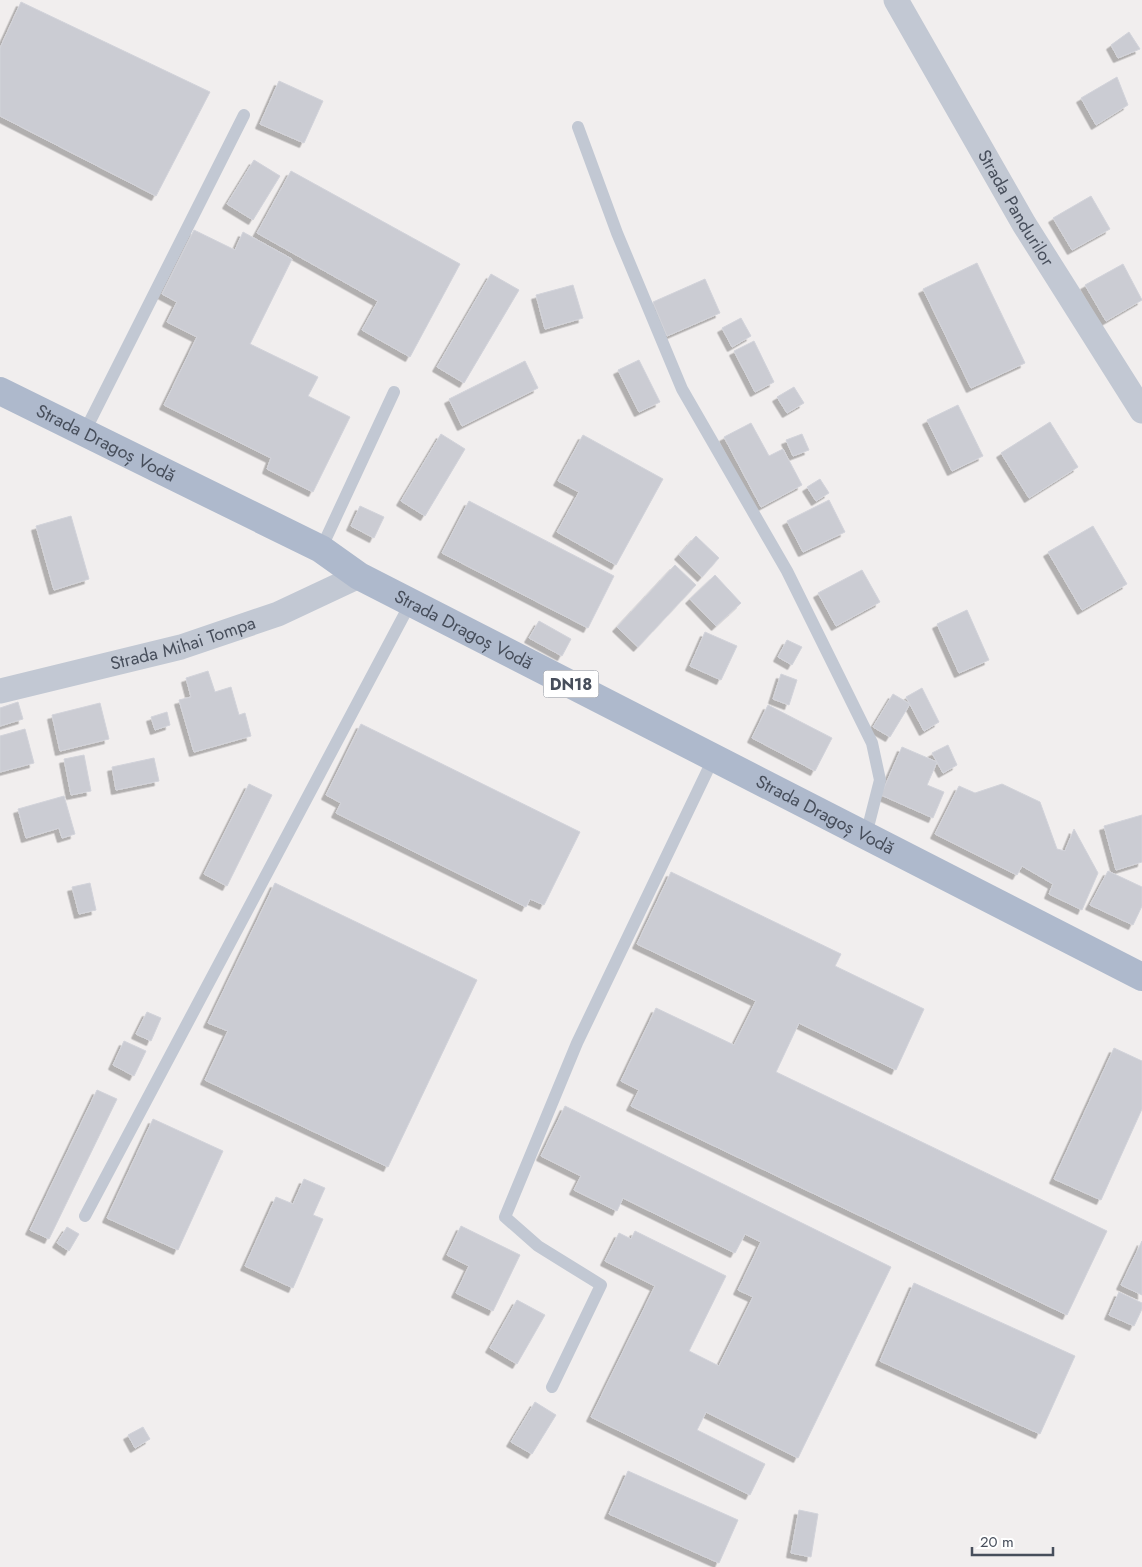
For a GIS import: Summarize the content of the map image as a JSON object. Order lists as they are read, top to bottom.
{
  "streets": {
    "main road": ["Strada Dragoș Vodă", "DN18"],
    "street": ["Strada Pandurilor", "Strada Mihai Tompa"]
  },
  "crossings": [
    ["Strada Dragoș Vodă", "Strada Mihai Tompa"]
  ],
  "scale_bar": "20 m"
}
